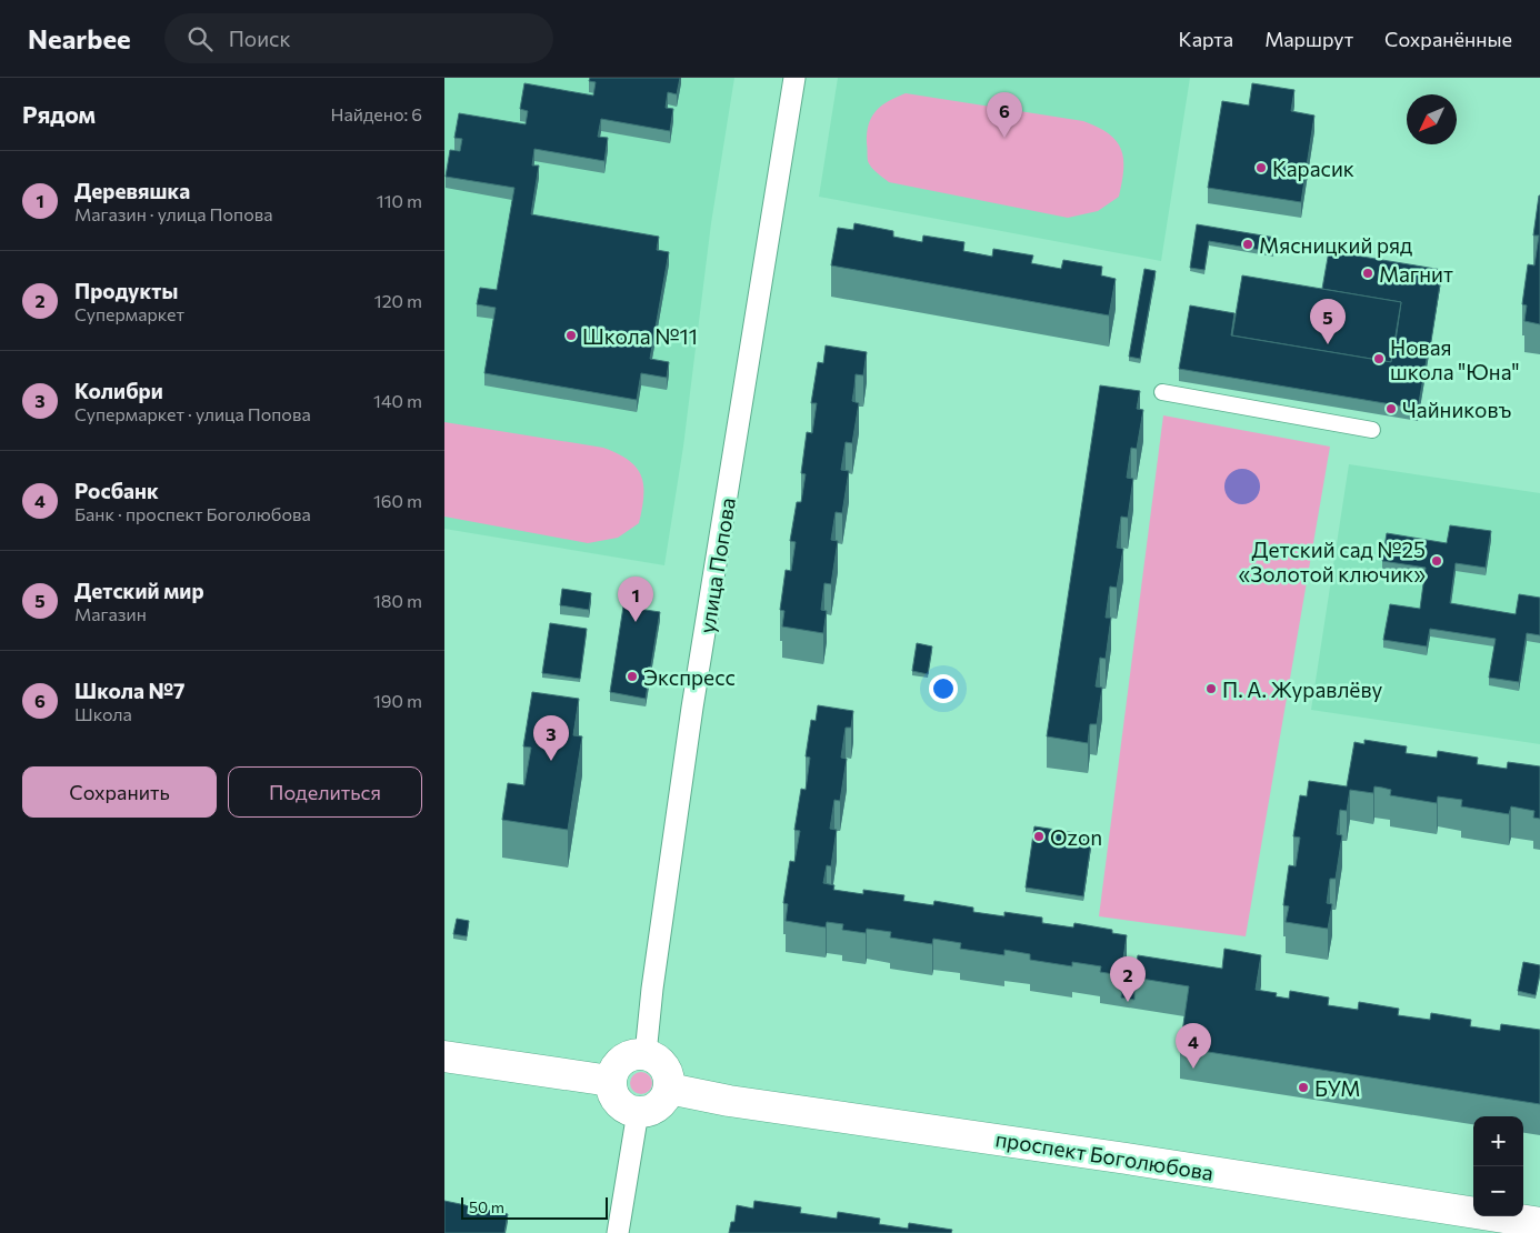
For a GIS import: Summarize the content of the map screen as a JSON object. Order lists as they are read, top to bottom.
{
  "streets": {
    "main road": ["проспект Боголюбова"],
    "street": ["улица Попова"]
  },
  "crossings": [
    ["улица Попова", "проспект Боголюбова"]
  ],
  "places": [
    "Карасик",
    "Мясницкий ряд",
    "Магнит",
    "Школа №11",
    "Новая школа \"Юна\"",
    "Чайниковъ",
    "Детский сад №25 «Золотой ключик»",
    "Экспресс",
    "П. А. Журавлёву",
    "Ozon",
    "БУМ"
  ],
  "scale_bar": "50 m",
  "north": "bottom left",
  "page": {
    "header": "Nearbee",
    "search": "Поиск",
    "nav": ["Карта", "Маршрут", "Сохранённые"],
    "heading": ["Рядом", "Найдено: 6"],
    "pins": [
      "6",
      "5",
      "1",
      "3",
      "2",
      "4"
    ],
    "list": [
      {
        "mark": "1",
        "name": "Деревяшка",
        "note": "Магазин · улица Попова",
        "value": "110 m"
      },
      {
        "mark": "2",
        "name": "Продукты",
        "note": "Супермаркет",
        "value": "120 m"
      },
      {
        "mark": "3",
        "name": "Колибри",
        "note": "Супермаркет · улица Попова",
        "value": "140 m"
      },
      {
        "mark": "4",
        "name": "Росбанк",
        "note": "Банк · проспект Боголюбова",
        "value": "160 m"
      },
      {
        "mark": "5",
        "name": "Детский мир",
        "note": "Магазин",
        "value": "180 m"
      },
      {
        "mark": "6",
        "name": "Школа №7",
        "note": "Школа",
        "value": "190 m"
      }
    ],
    "buttons": ["Сохранить", "Поделиться"],
    "map_buttons": ["+", "−"],
    "scale": "50 m"
  }
}
